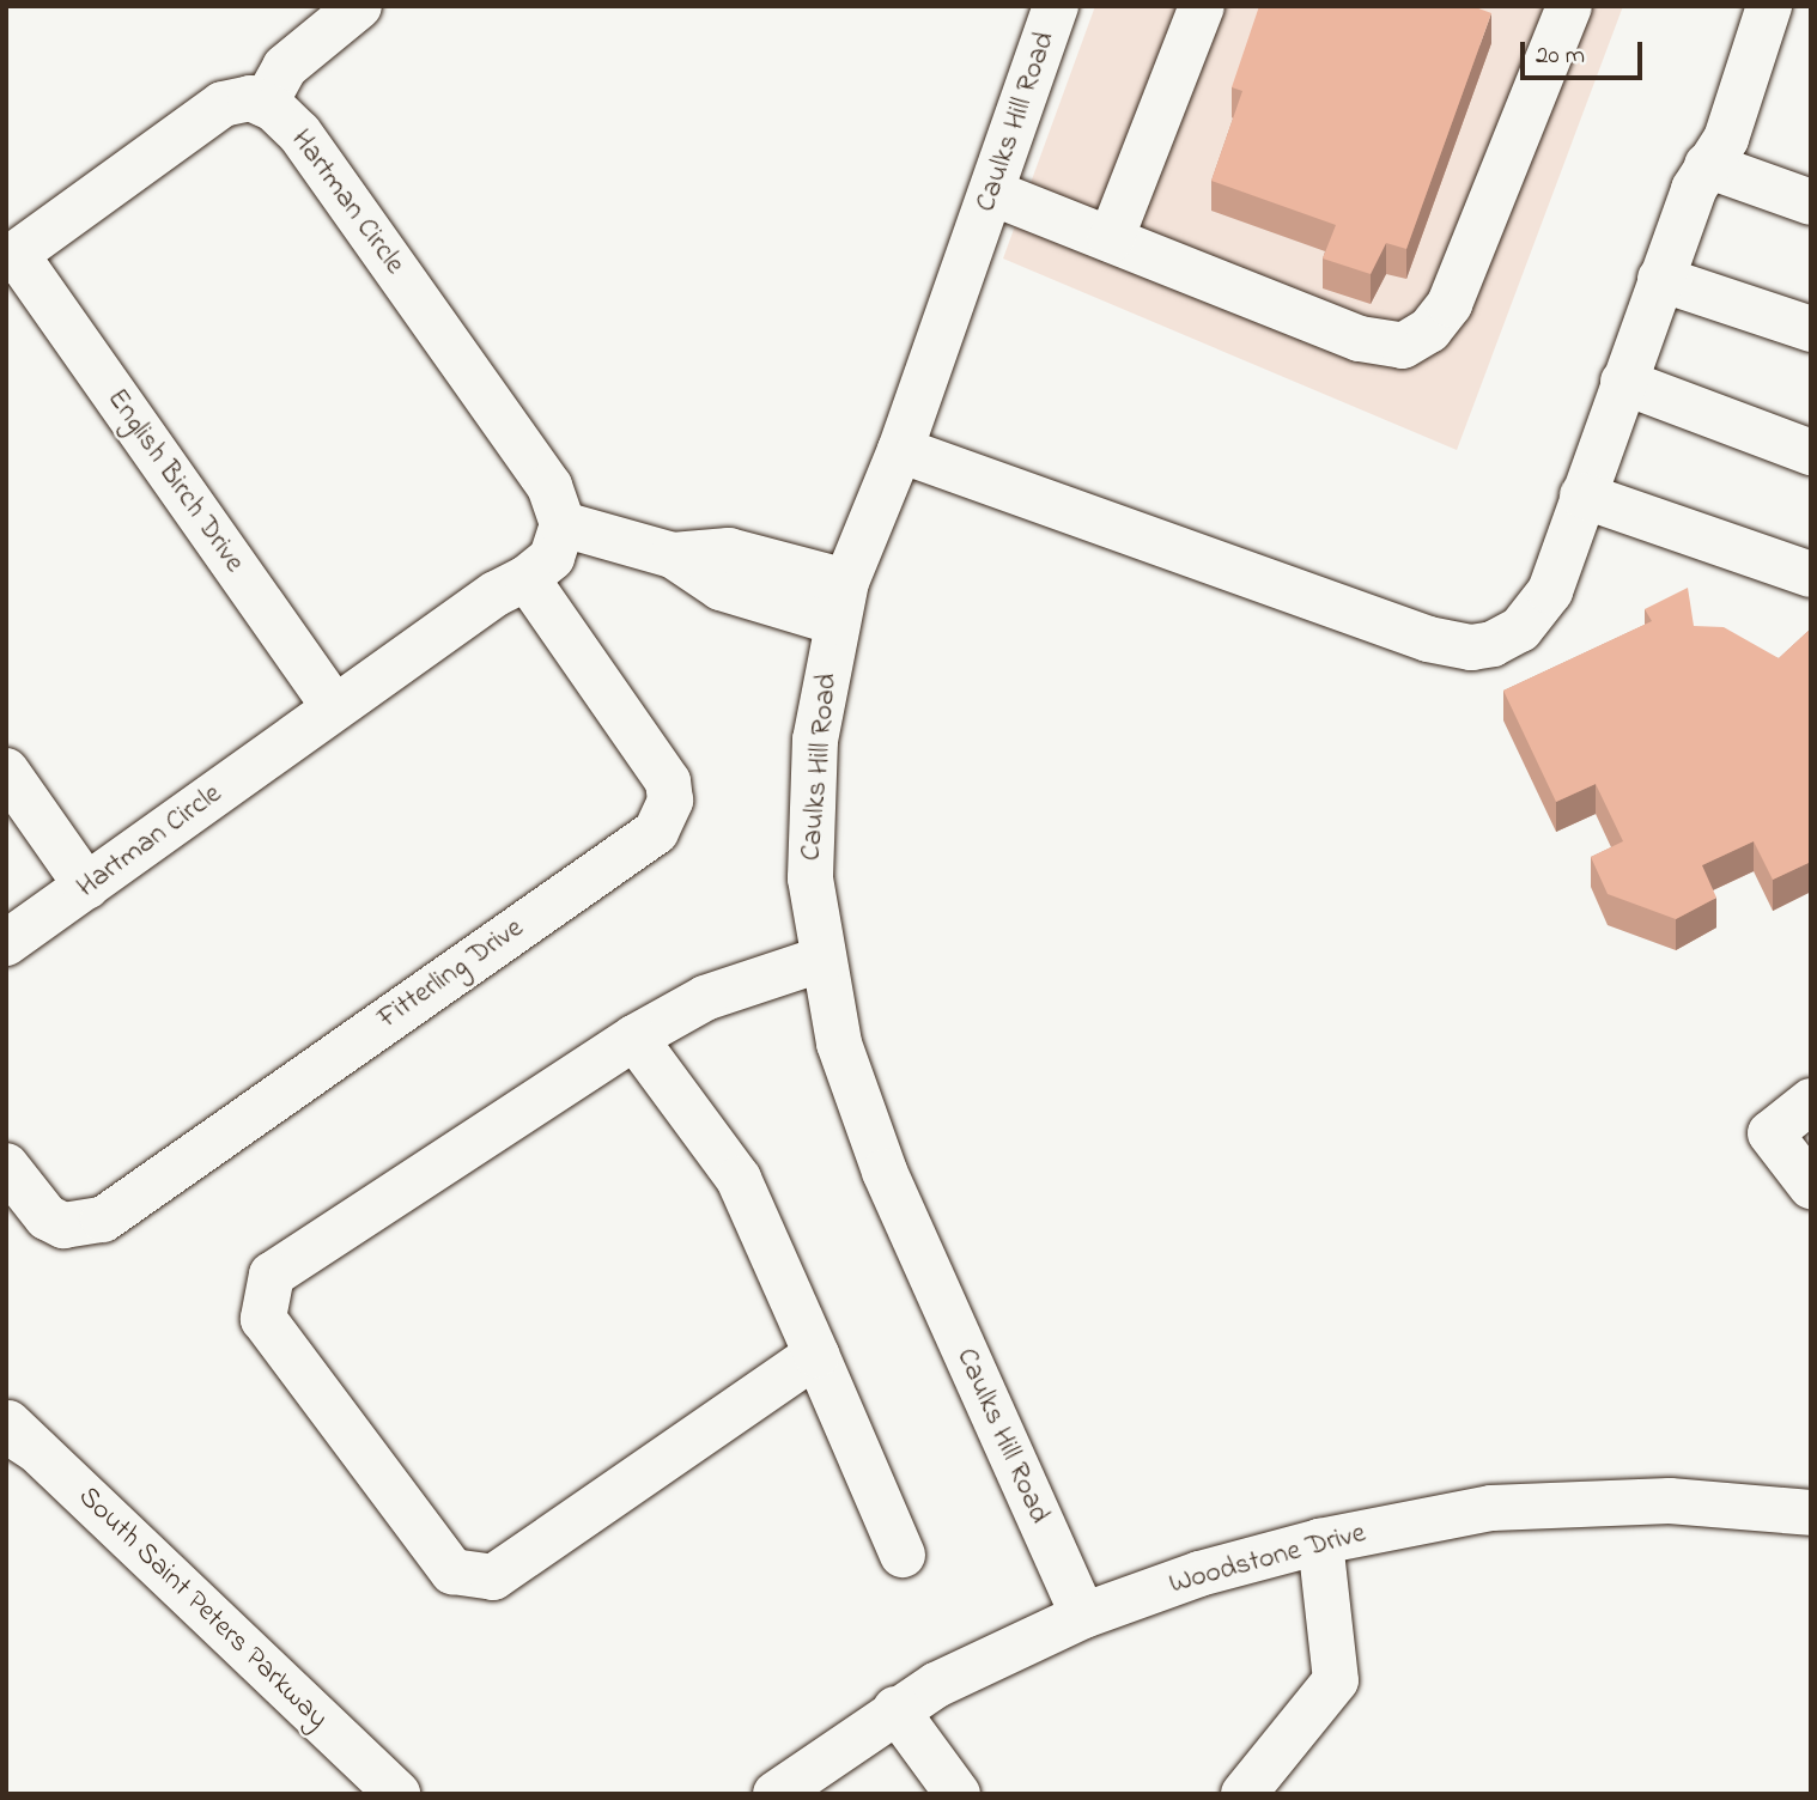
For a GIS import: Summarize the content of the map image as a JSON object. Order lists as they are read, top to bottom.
{
  "streets": {
    "street": [
      "Caulks Hill Road",
      "Hartman Circle",
      "English Birch Drive",
      "Fitterling Drive",
      "Woodstone Drive",
      "South Saint Peters Parkway"
    ]
  },
  "crossings": [
    ["Caulks Hill Road", "Woodstone Drive"],
    ["Hartman Circle", "English Birch Drive"],
    ["Hartman Circle", "Fitterling Drive"]
  ],
  "scale_bar": "20 m"
}
